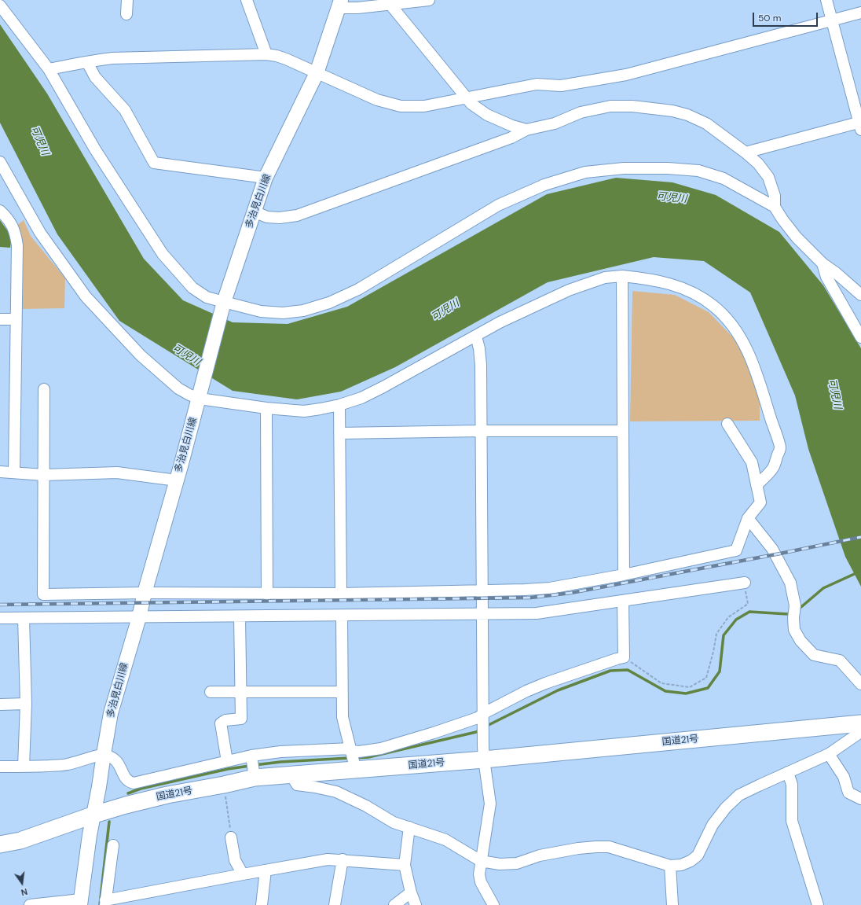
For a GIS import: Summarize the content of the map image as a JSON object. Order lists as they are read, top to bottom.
{
  "streets": {
    "highway": ["国道21号"],
    "main road": ["多治見白川線"]
  },
  "crossings": [
    ["多治見白川線", "国道21号"]
  ],
  "water": ["可児川"],
  "scale_bar": "50 m",
  "north": "bottom"
}
